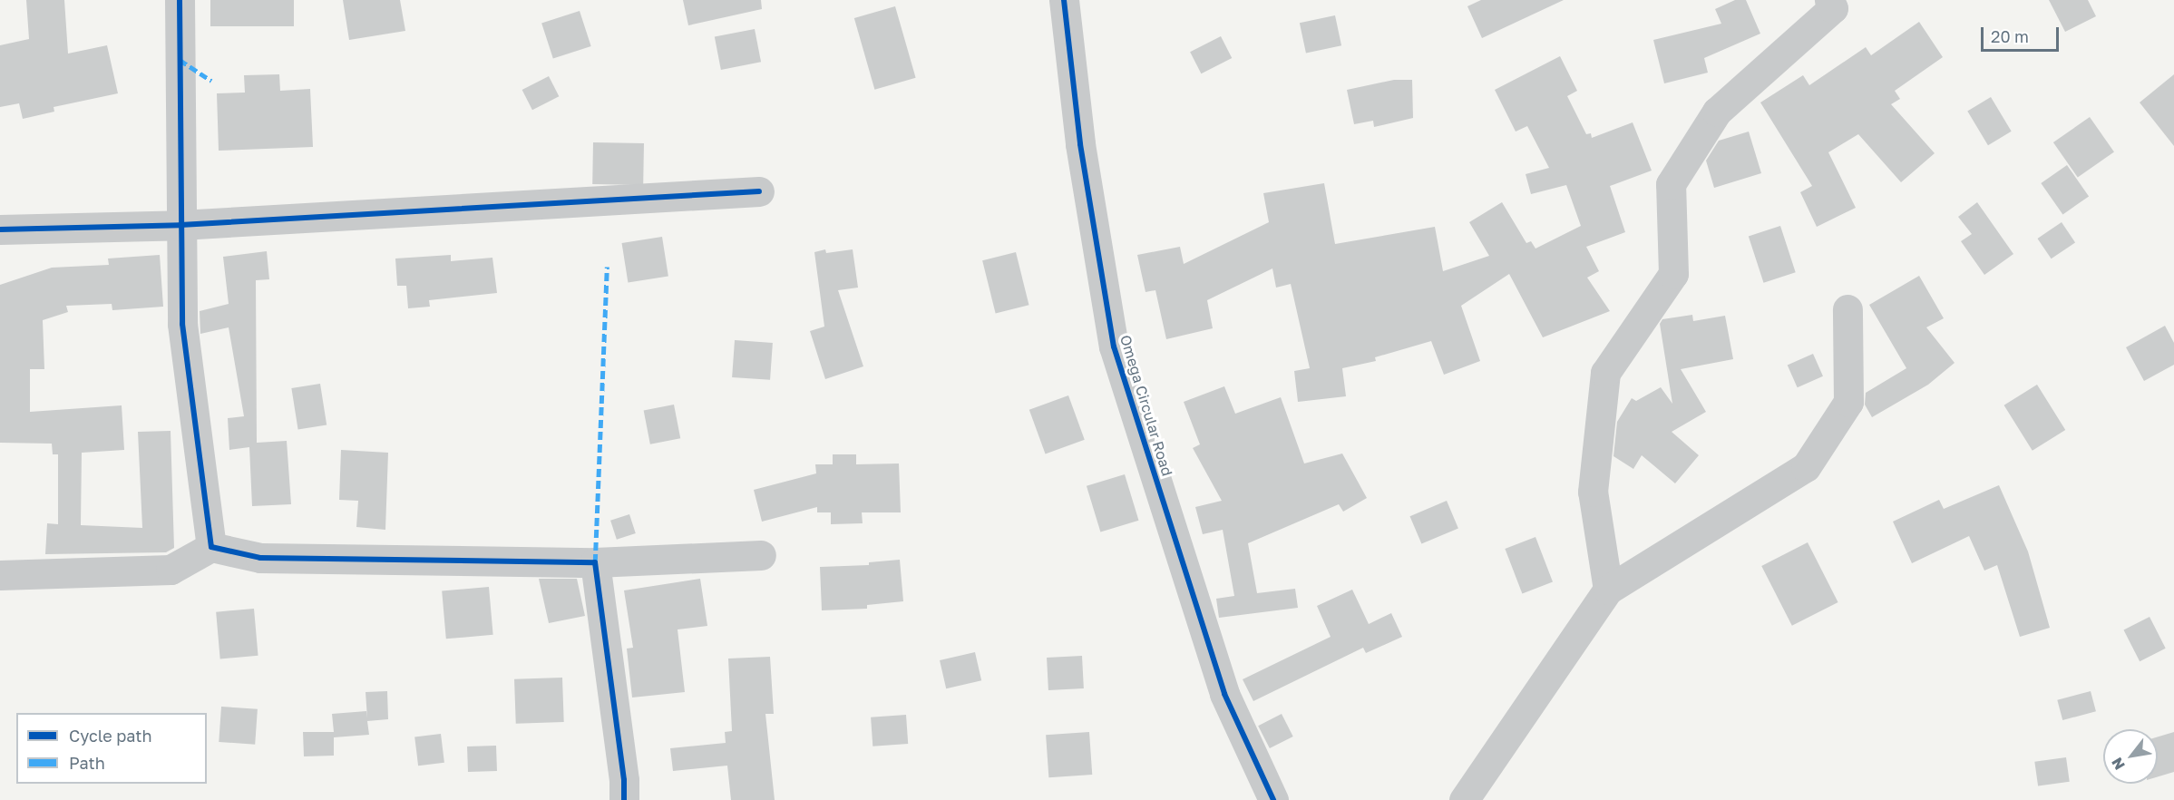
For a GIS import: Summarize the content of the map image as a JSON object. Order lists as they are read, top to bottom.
{
  "streets": {
    "street": ["Omega Circular Road"]
  },
  "legend": ["Cycle path", "Path"],
  "scale_bar": "20 m",
  "north": "bottom left"
}
